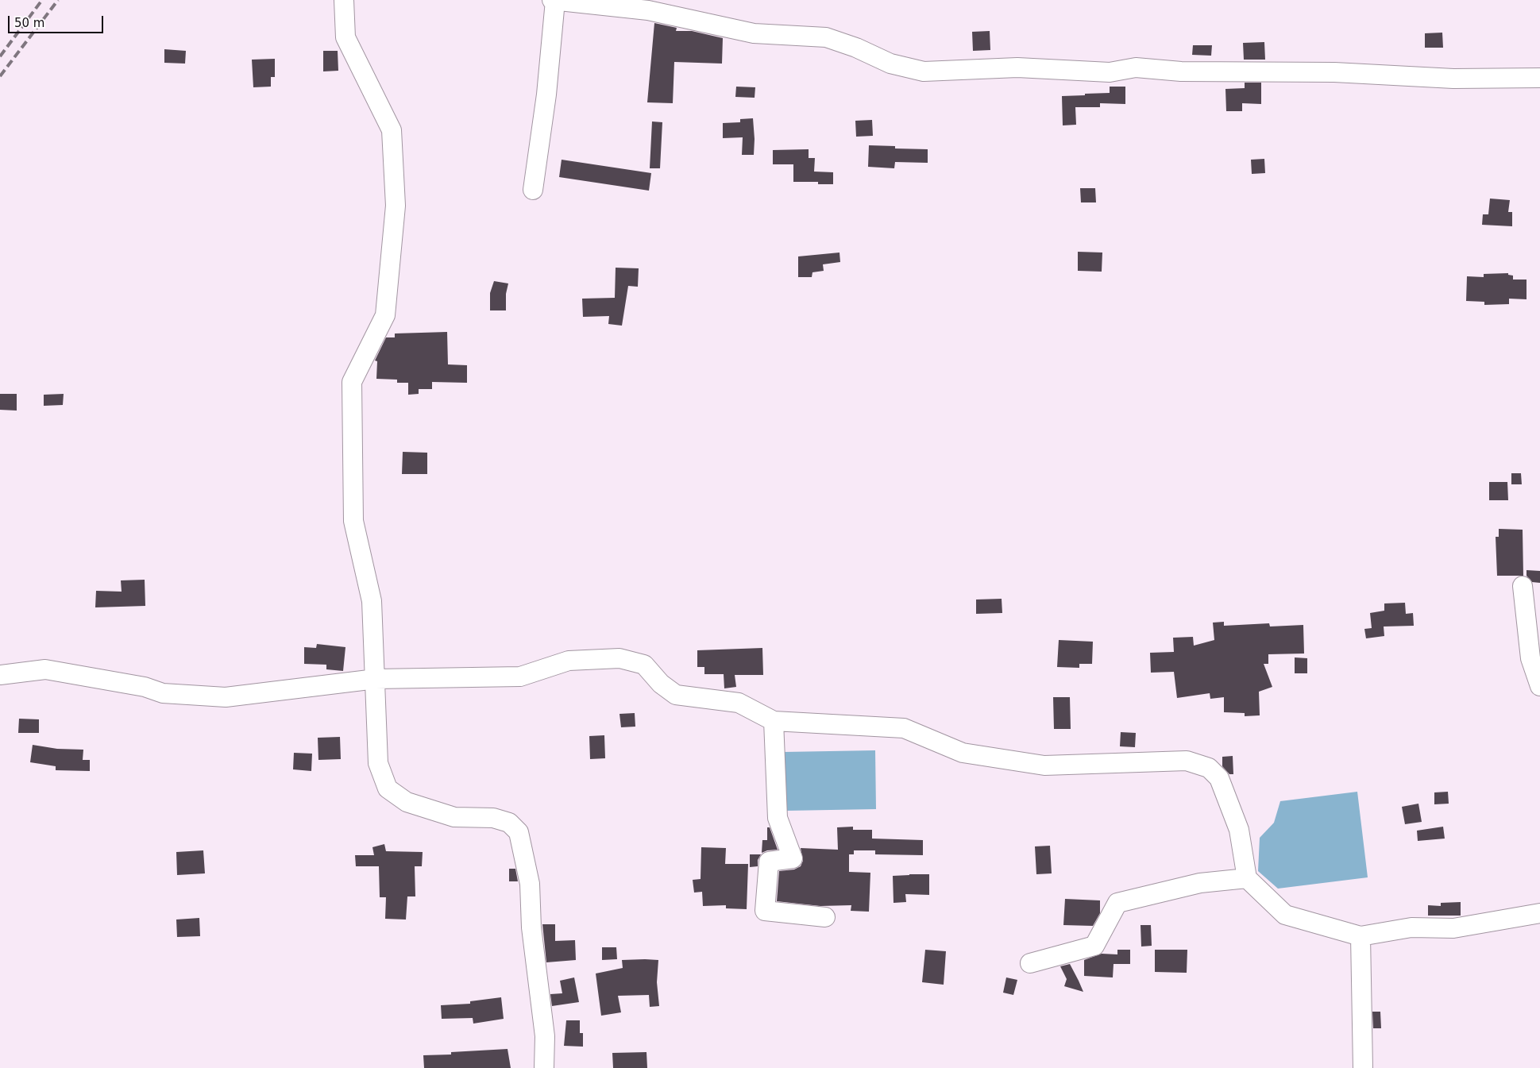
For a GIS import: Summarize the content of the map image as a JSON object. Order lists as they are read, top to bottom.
{
  "scale_bar": "50 m"
}
